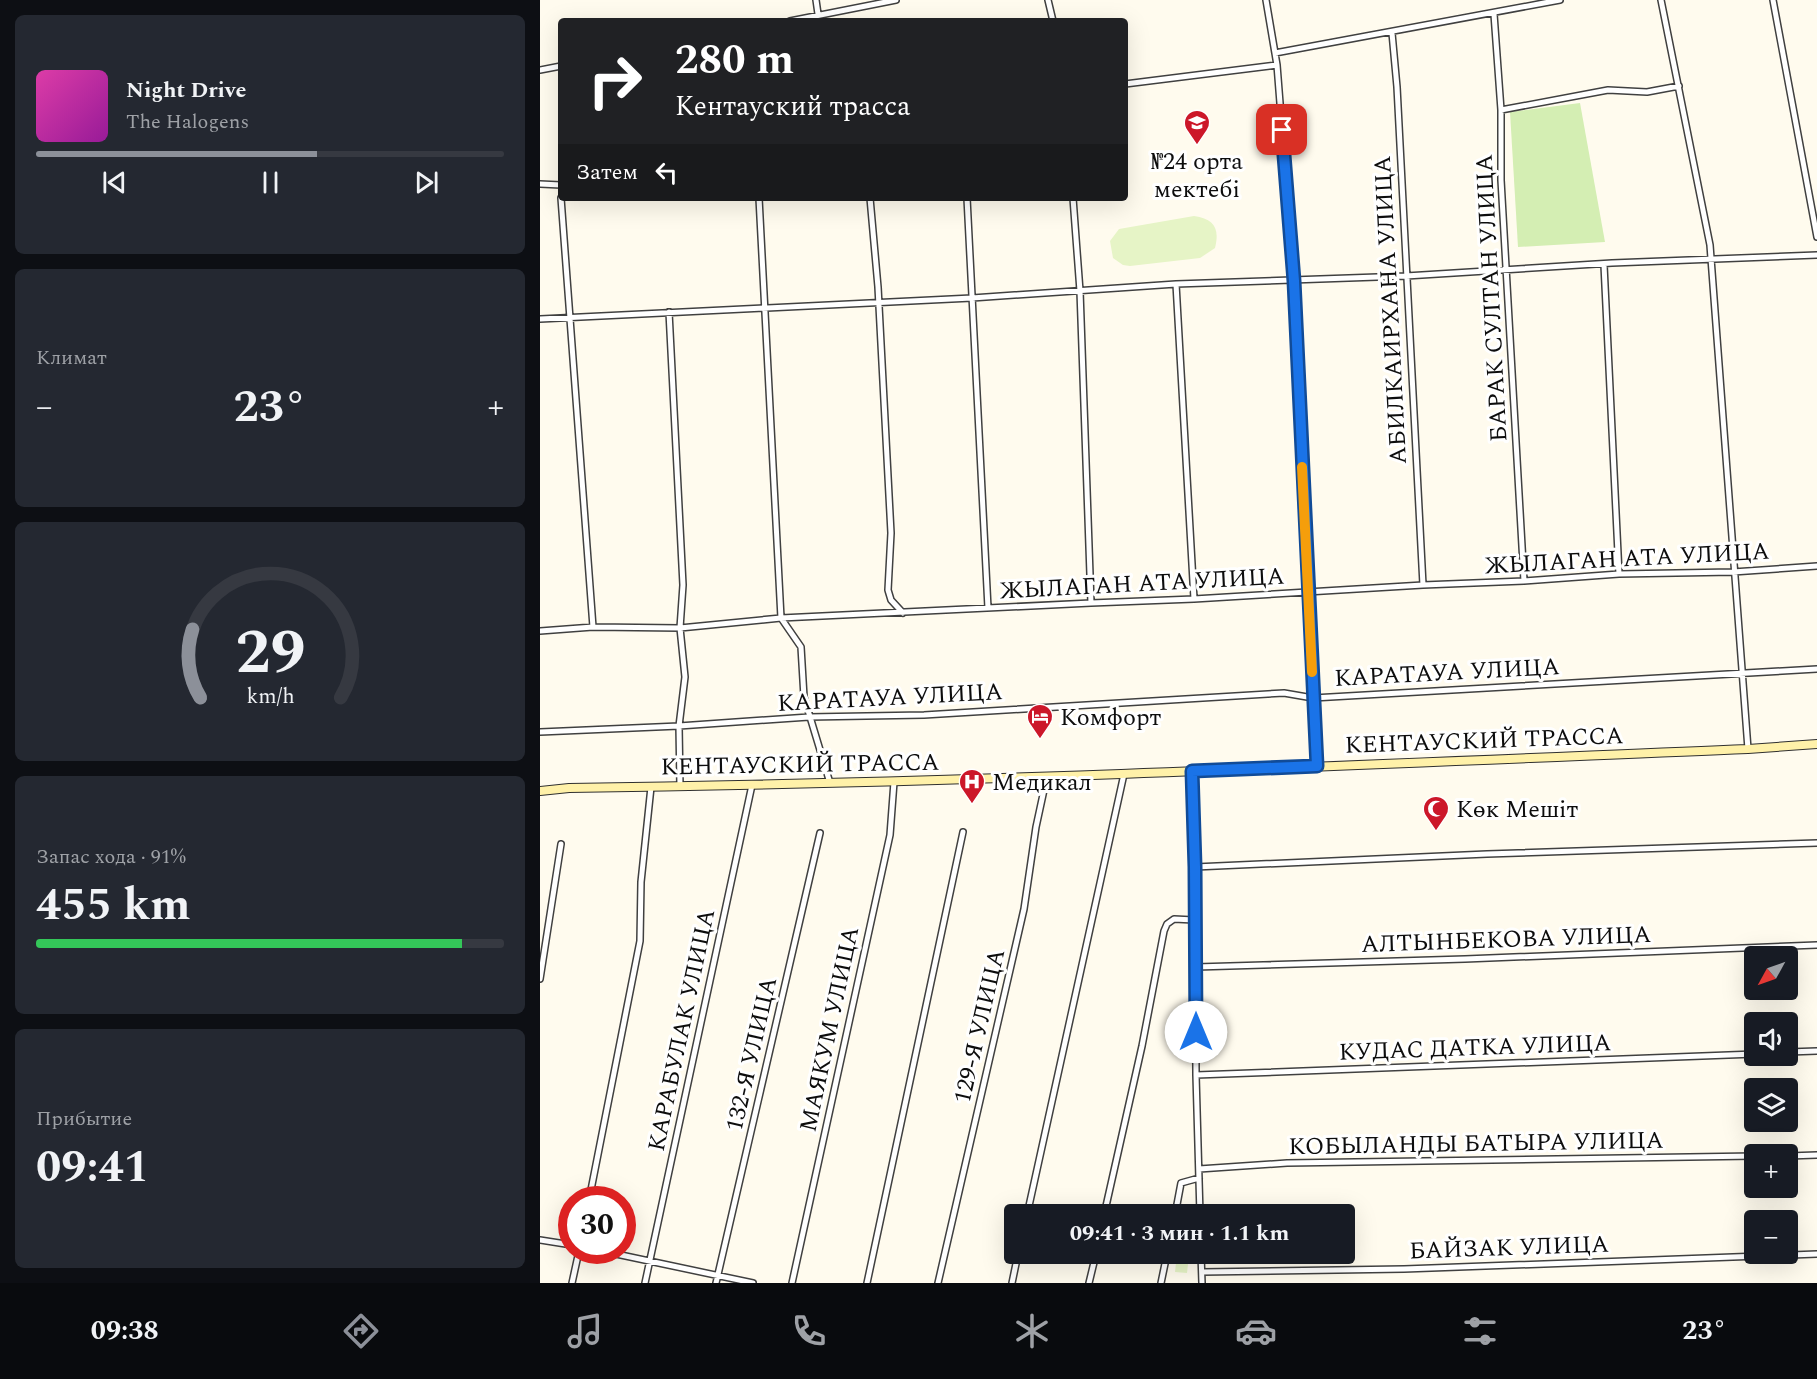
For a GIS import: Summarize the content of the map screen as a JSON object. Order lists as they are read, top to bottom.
{
  "streets": {
    "main road": ["КЕНТАУСКИЙ ТРАССА"],
    "street": [
      "БАРАК СУЛТАН УЛИЦА",
      "АБИЛКАИРХАНА УЛИЦА",
      "ЖЫЛАГАН АТА УЛИЦА",
      "КАРАТАУА УЛИЦА",
      "АЛТЫНБЕКОВА УЛИЦА",
      "129-Я УЛИЦА",
      "МАЯКУМ УЛИЦА",
      "КАРАБУЛАК УЛИЦА",
      "КУДАС ДАТКА УЛИЦА",
      "132-Я УЛИЦА",
      "КОБЫЛАНДЫ БАТЫРА УЛИЦА",
      "БАЙЗАК УЛИЦА"
    ]
  },
  "crossings": [
    ["БАРАК СУЛТАН УЛИЦА", "ЖЫЛАГАН АТА УЛИЦА"],
    ["АБИЛКАИРХАНА УЛИЦА", "ЖЫЛАГАН АТА УЛИЦА"],
    ["КЕНТАУСКИЙ ТРАССА", "129-Я УЛИЦА"],
    ["КЕНТАУСКИЙ ТРАССА", "МАЯКУМ УЛИЦА"],
    ["КЕНТАУСКИЙ ТРАССА", "КАРАБУЛАК УЛИЦА"]
  ],
  "places": {
    "school or university": ["№24 орта мектебі"],
    "hotel": ["Комфорт"],
    "hospital": ["Медикал"],
    "mosque": ["Көк Мешіт"]
  },
  "north": "bottom left",
  "page": {
    "turn": ["280 m", "Кентауский трасса"],
    "song": ["Night Drive", "The Halogens"],
    "then": "Затем",
    "tile": [
      "Климат",
      ["Запас хода · 91%", "455 km"],
      ["Прибытие", "09:41"]
    ],
    "heat": ["−", "23°", "+"],
    "map_buttons": ["+", "−"],
    "limit": "30",
    "trip": "09:41 · 3 мин · 1.1 km",
    "tabs": ["09:38", "23°"],
    "gauge": ["29", "km/h"]
  }
}
